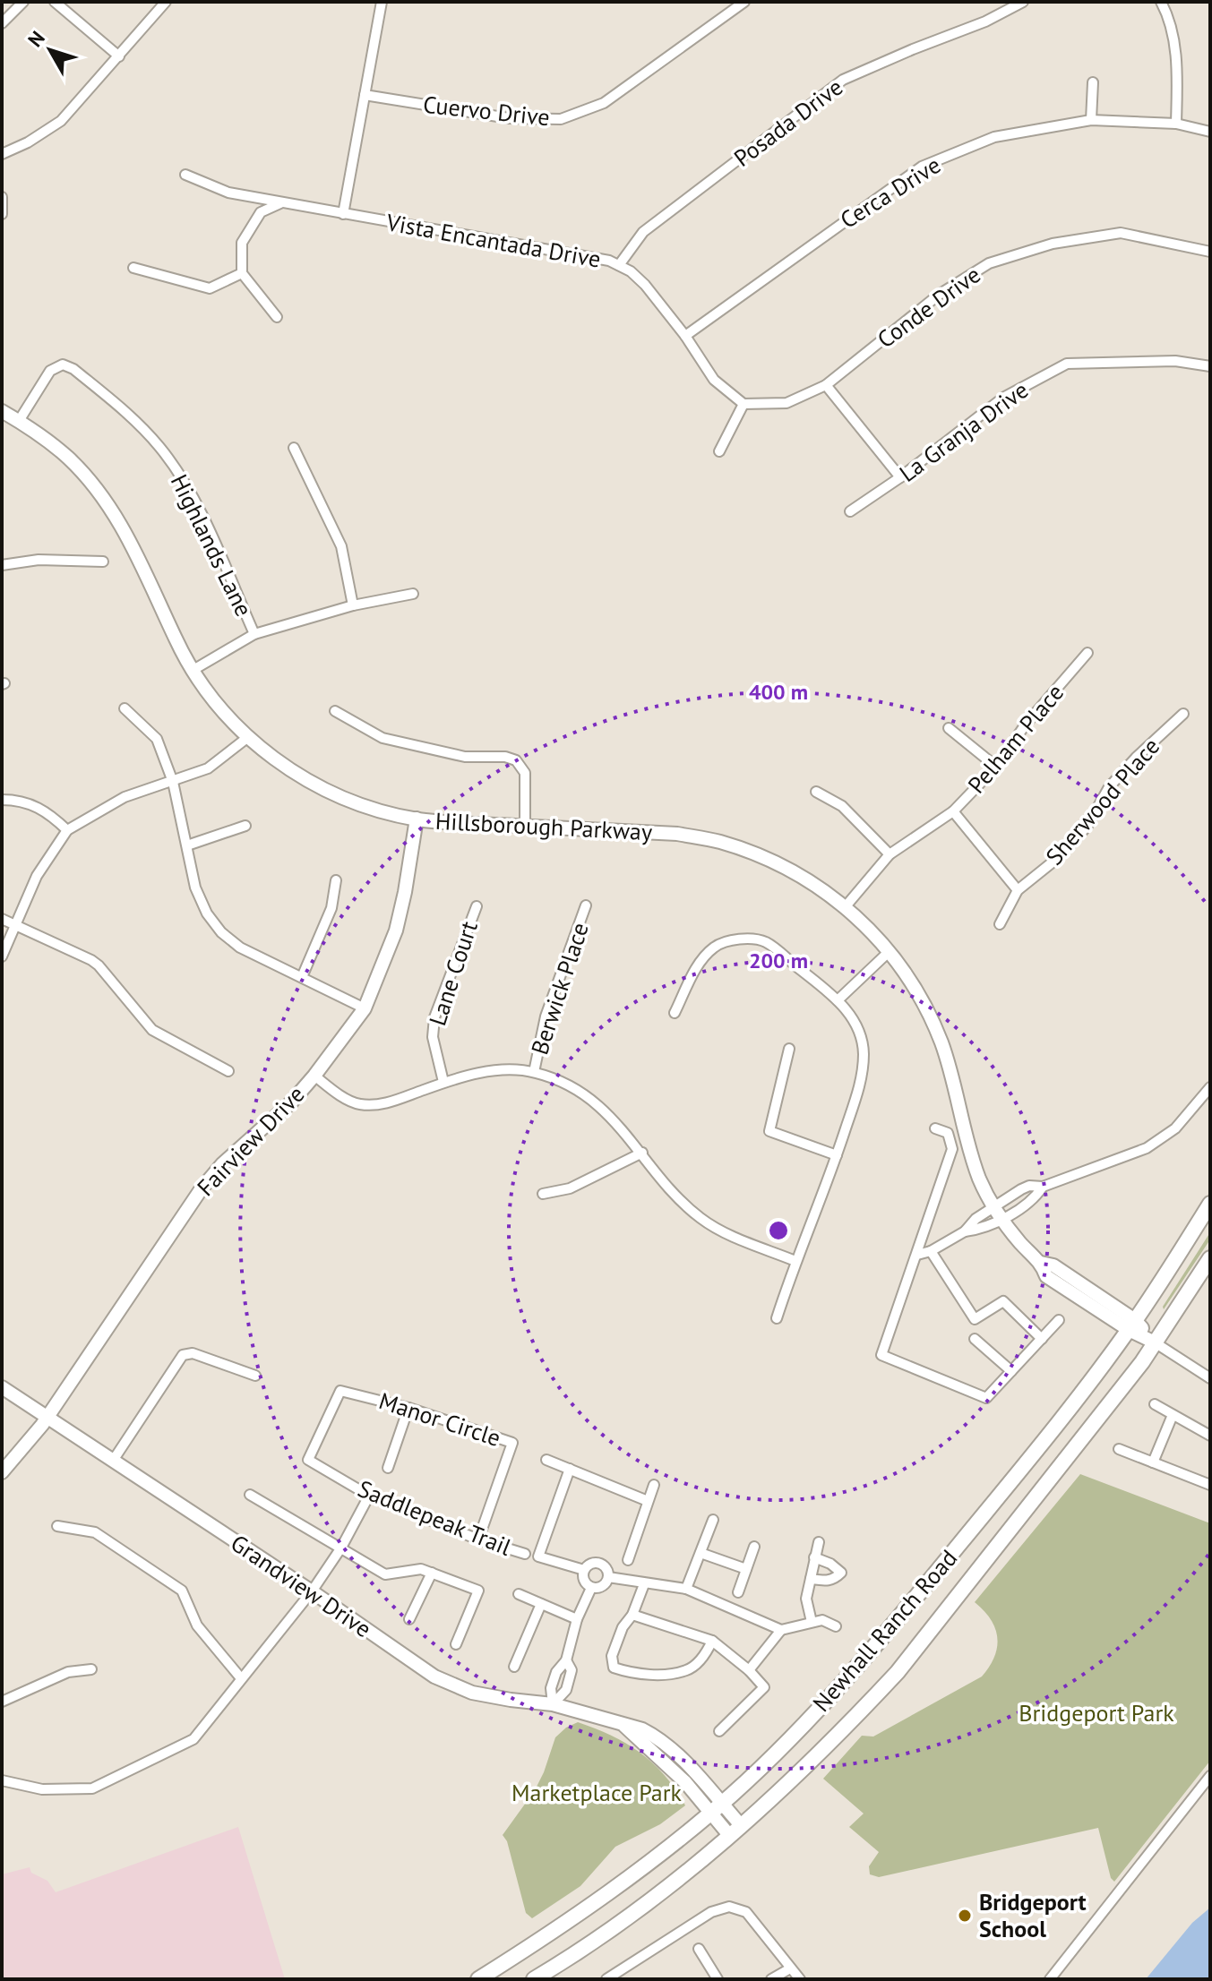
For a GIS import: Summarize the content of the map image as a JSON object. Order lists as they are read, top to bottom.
{
  "streets": {
    "main road": ["Newhall Ranch Road"],
    "street": [
      "Cuervo Drive",
      "Posada Drive",
      "Cerca Drive",
      "Vista Encantada Drive",
      "Conde Drive",
      "La Granja Drive",
      "Highlands Lane",
      "Pelham Place",
      "Sherwood Place",
      "Hillsborough Parkway",
      "Lane Court",
      "Berwick Place",
      "Fairview Drive",
      "Manor Circle",
      "Saddlepeak Trail",
      "Grandview Drive"
    ]
  },
  "crossings": [
    ["Posada Drive", "Vista Encantada Drive"],
    ["Cerca Drive", "Vista Encantada Drive"],
    ["Vista Encantada Drive", "Conde Drive"],
    ["Highlands Lane", "Hillsborough Parkway"],
    ["Pelham Place", "Hillsborough Parkway"],
    ["Hillsborough Parkway", "Fairview Drive"],
    ["Hillsborough Parkway", "Newhall Ranch Road"],
    ["Fairview Drive", "Grandview Drive"],
    ["Manor Circle", "Saddlepeak Trail"],
    ["Grandview Drive", "Newhall Ranch Road"]
  ],
  "parks": ["Bridgeport Park", "Marketplace Park"],
  "places": ["Bridgeport School"],
  "north": "top left",
  "rings": ["400 m", "200 m"]
}
